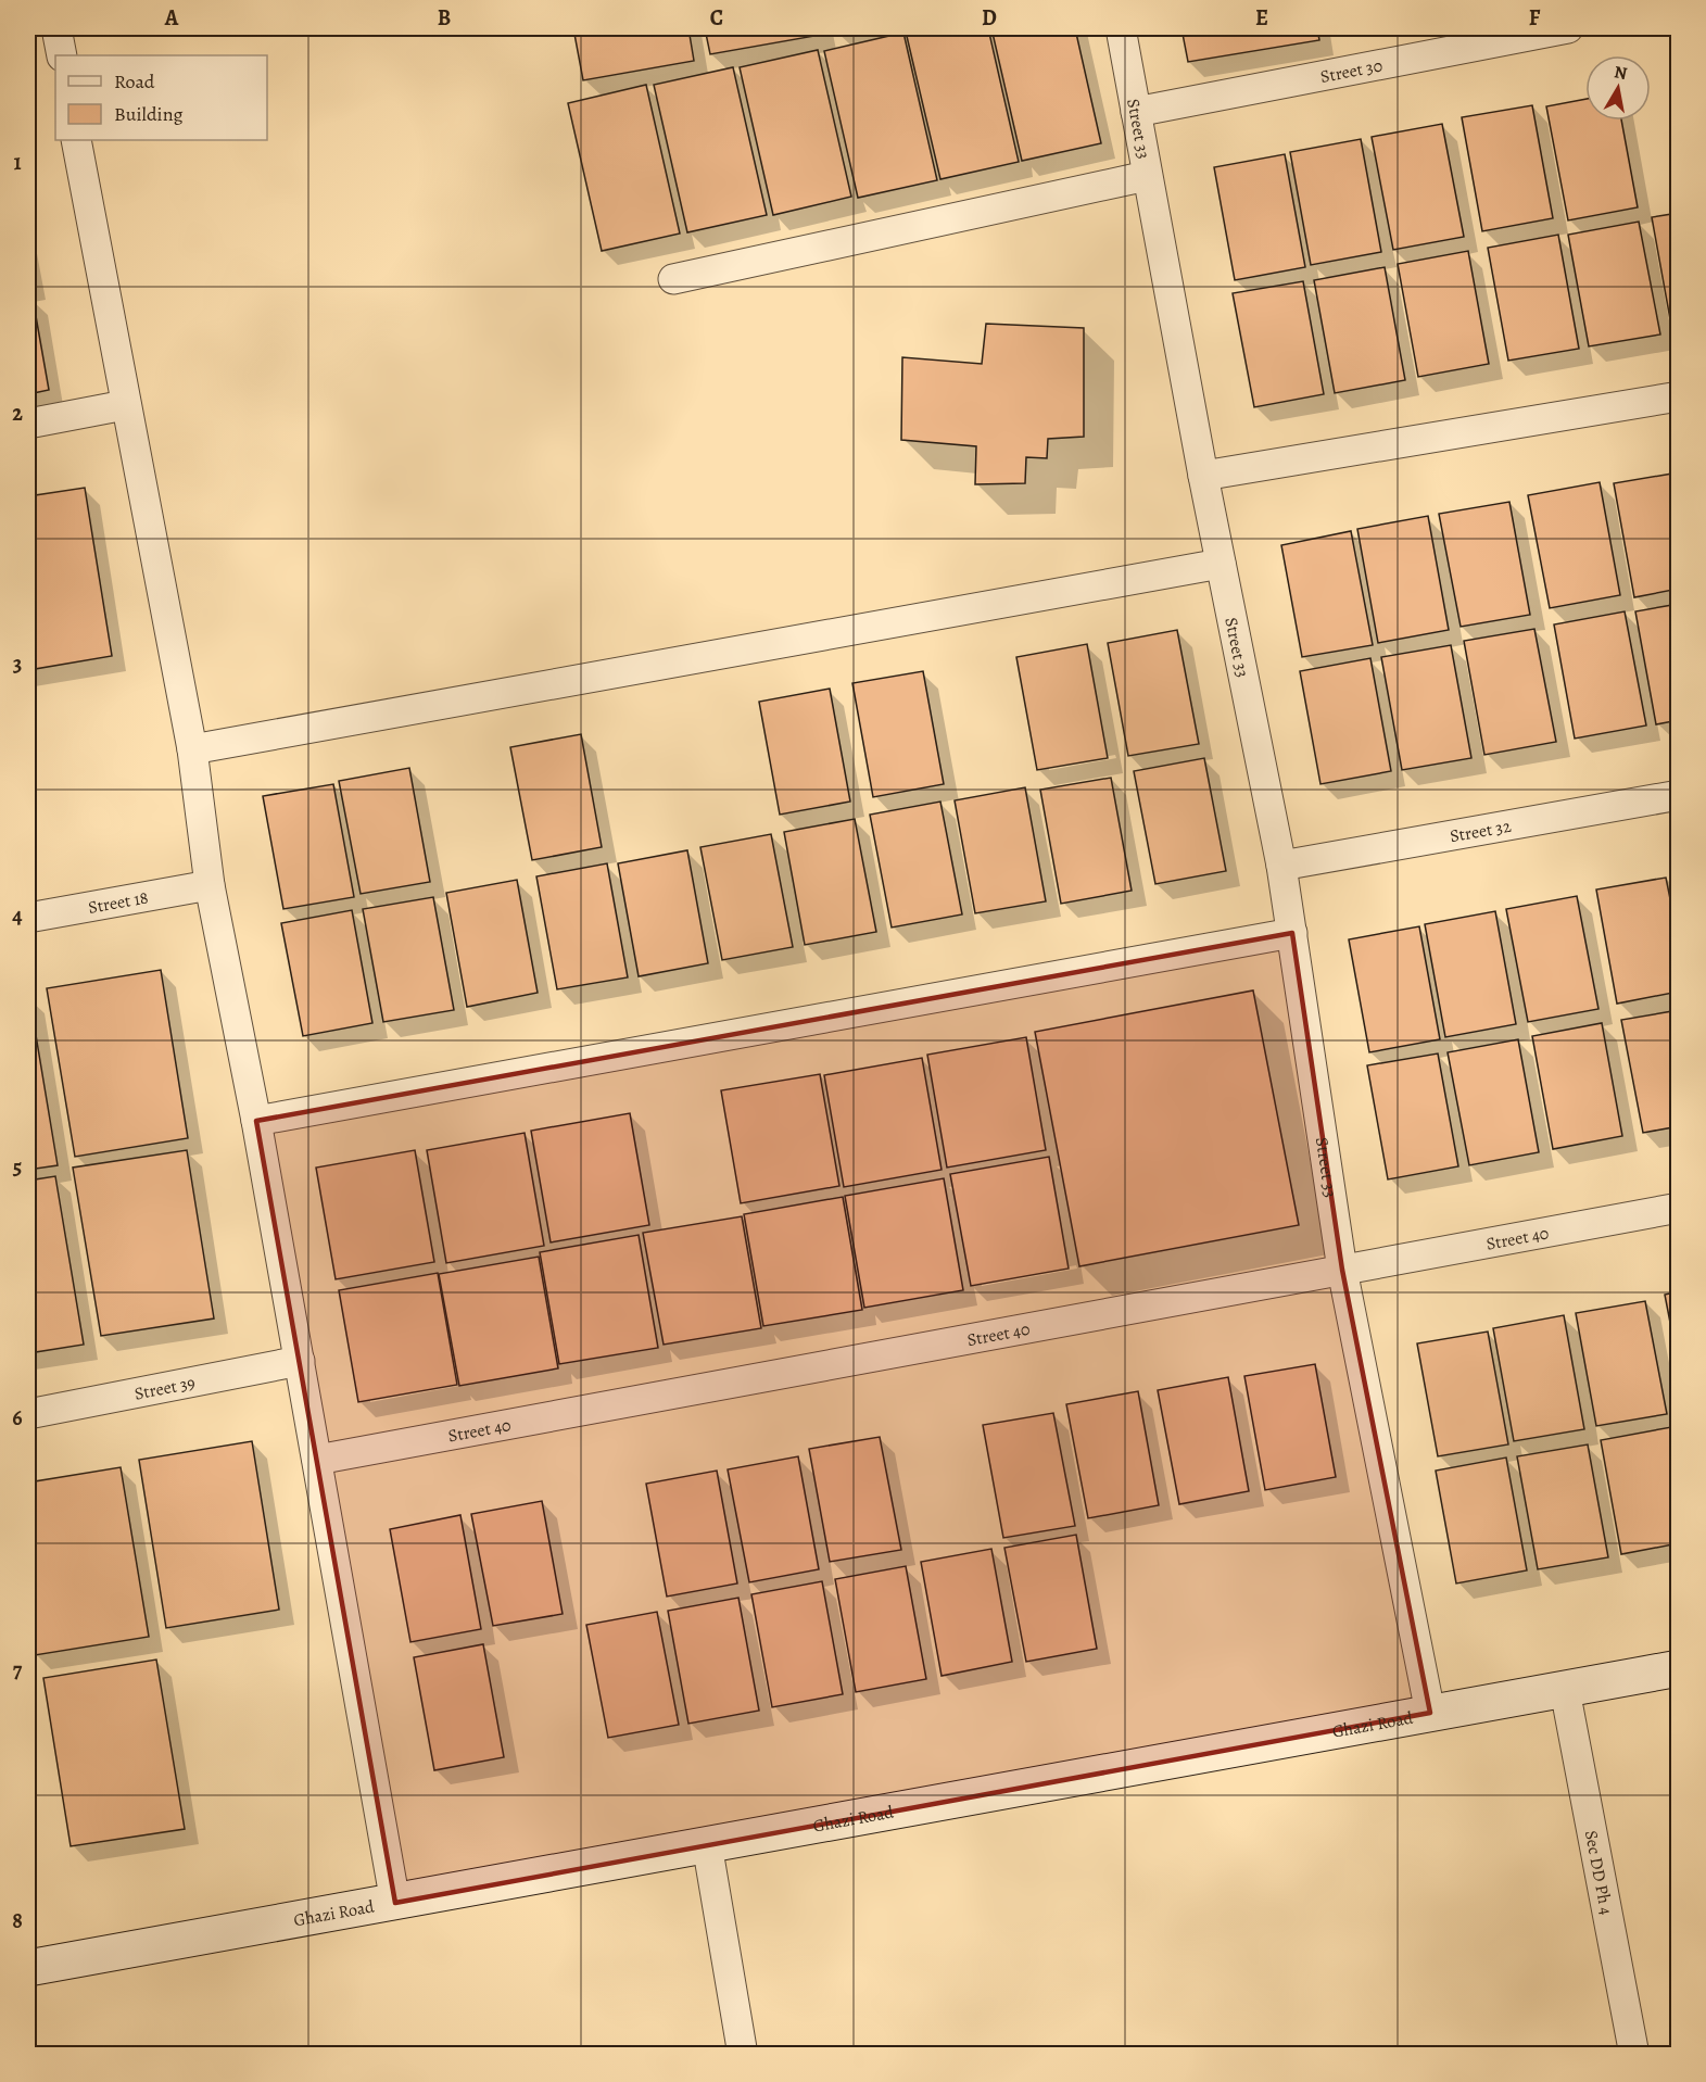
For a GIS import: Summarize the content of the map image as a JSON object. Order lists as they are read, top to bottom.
{
  "streets": {
    "main road": ["Ghazi Road"],
    "street": [
      "Street 30",
      "Street 33",
      "Street 32",
      "Street 18",
      "Street 40",
      "Street 39",
      "Sec DD Ph 4"
    ]
  },
  "crossings": [
    ["Street 30", "Street 33"],
    ["Street 33", "Street 32"],
    ["Street 33", "Street 40"],
    ["Street 33", "Ghazi Road"],
    ["Ghazi Road", "Sec DD Ph 4"]
  ],
  "legend": ["Road", "Building"],
  "north": "top",
  "grid": {
    "columns": [
      "A",
      "B",
      "C",
      "D",
      "E",
      "F"
    ],
    "rows": [
      "1",
      "2",
      "3",
      "4",
      "5",
      "6",
      "7",
      "8"
    ]
  }
}
